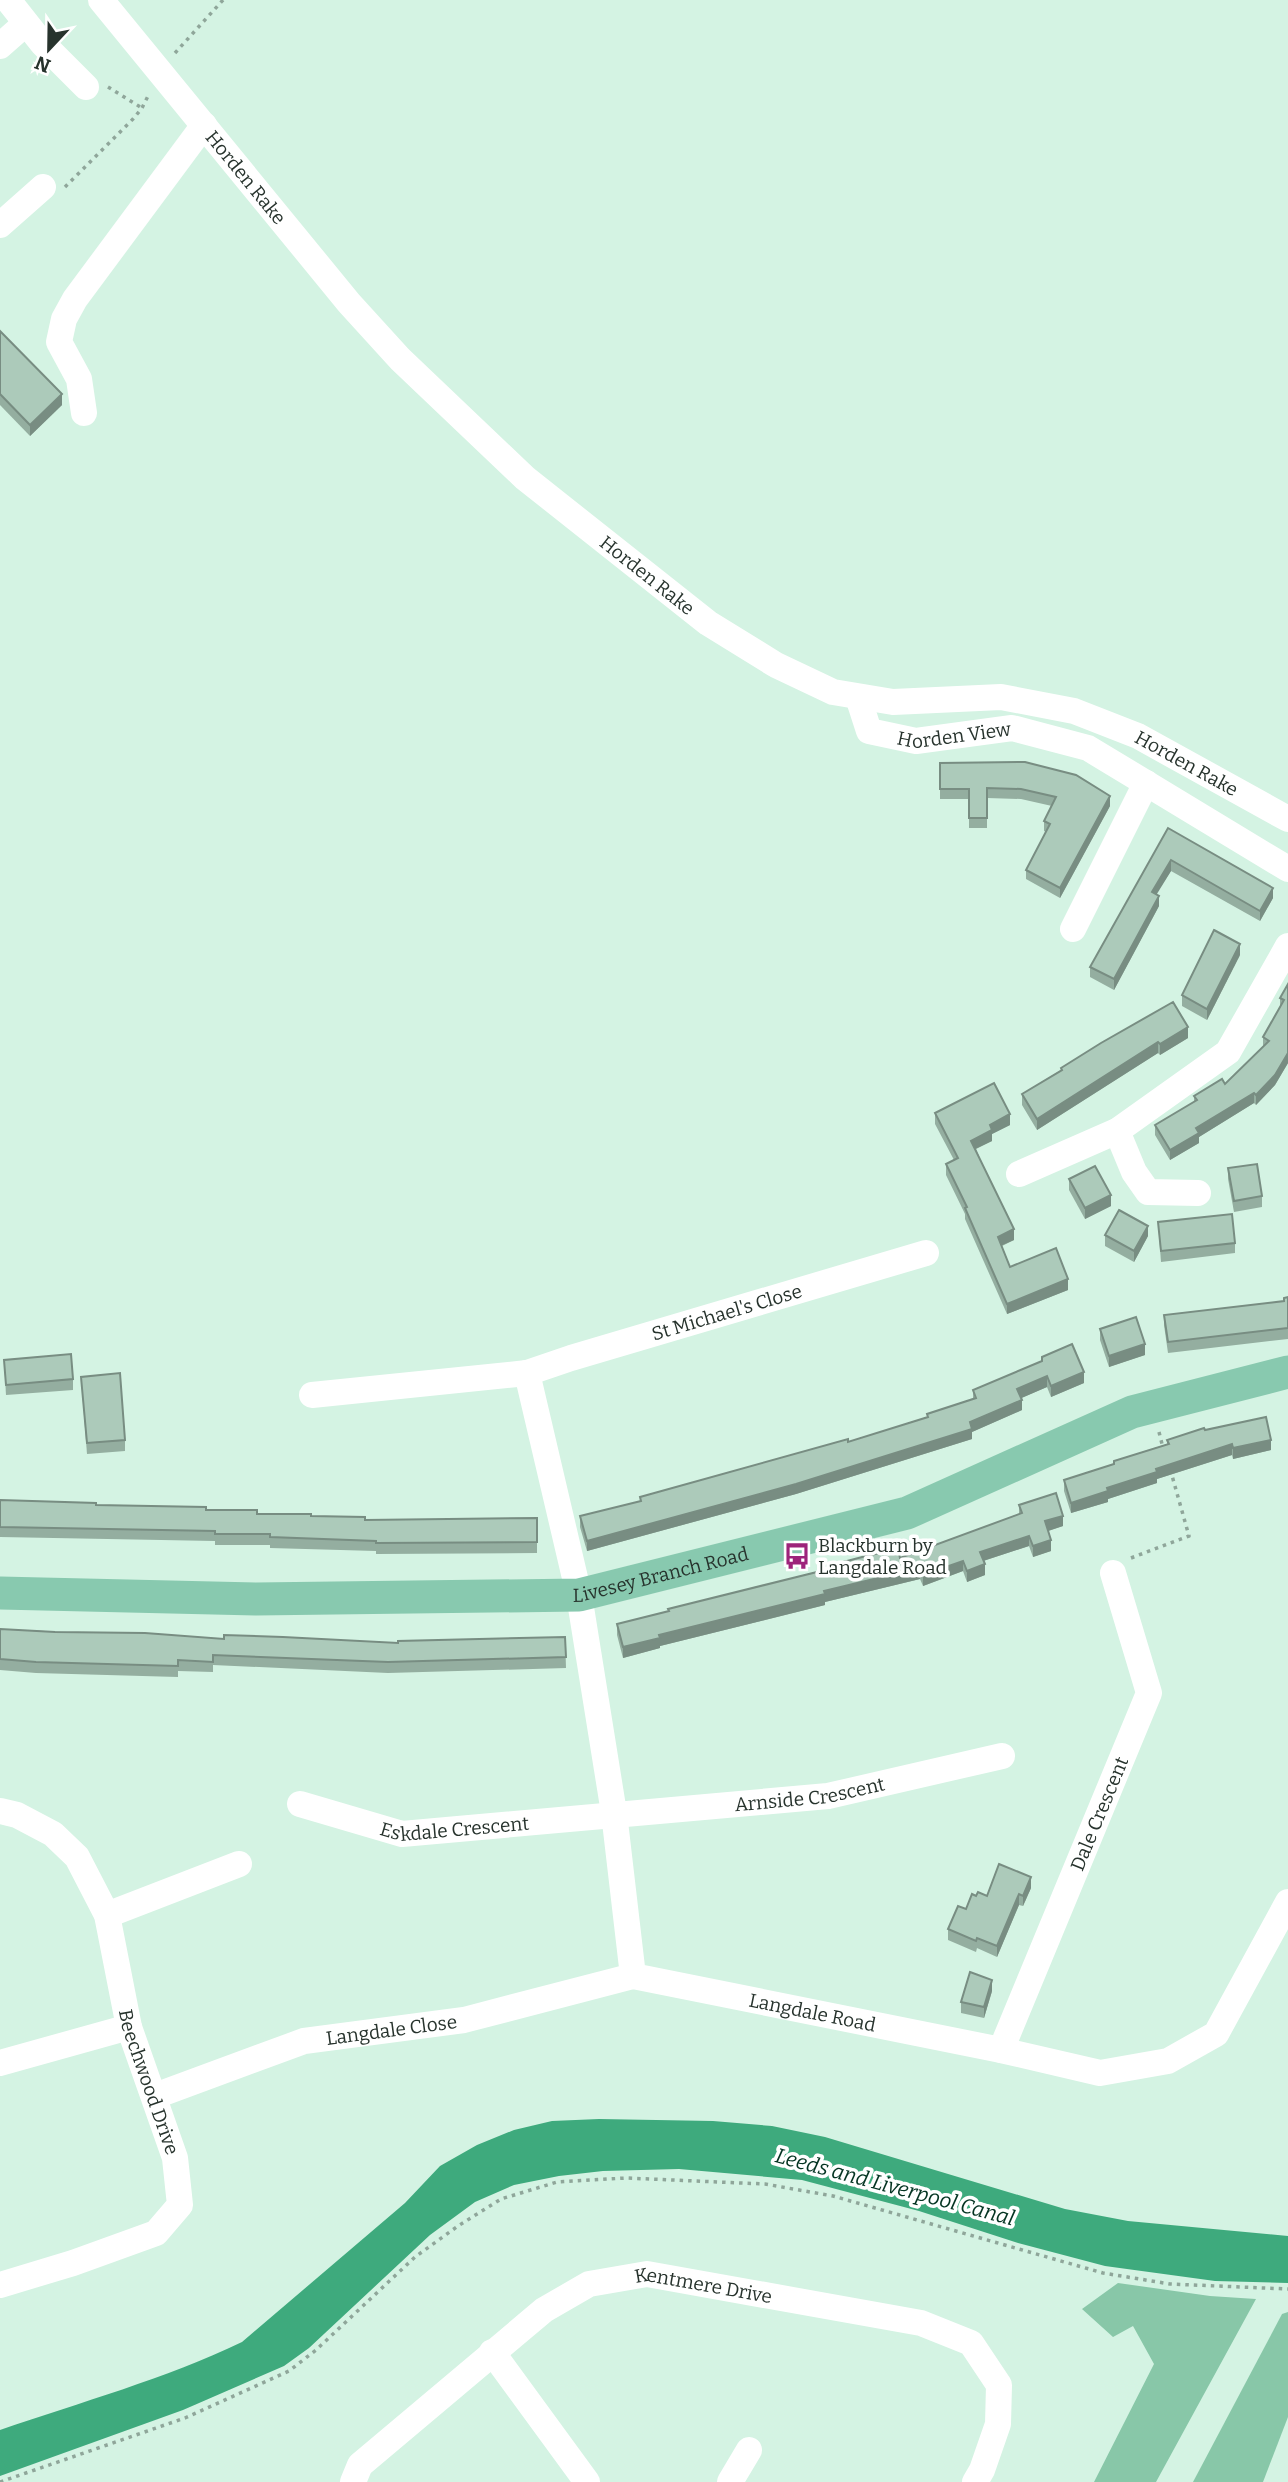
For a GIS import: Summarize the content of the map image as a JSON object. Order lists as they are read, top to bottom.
{
  "streets": {
    "main road": ["Livesey Branch Road"],
    "street": [
      "Horden Rake",
      "Horden View",
      "St Michael's Close",
      "Arnside Crescent",
      "Dale Crescent",
      "Eskdale Crescent",
      "Langdale Road",
      "Langdale Close",
      "Beechwood Drive",
      "Kentmere Drive"
    ]
  },
  "crossings": [
    ["Horden Rake", "Horden View"],
    ["Arnside Crescent", "Eskdale Crescent"],
    ["Dale Crescent", "Langdale Road"],
    ["Langdale Road", "Langdale Close"],
    ["Langdale Close", "Beechwood Drive"]
  ],
  "water": ["Leeds and Liverpool Canal"],
  "places": {
    "bus stop": ["Blackburn by Langdale Road"]
  },
  "north": "bottom"
}
